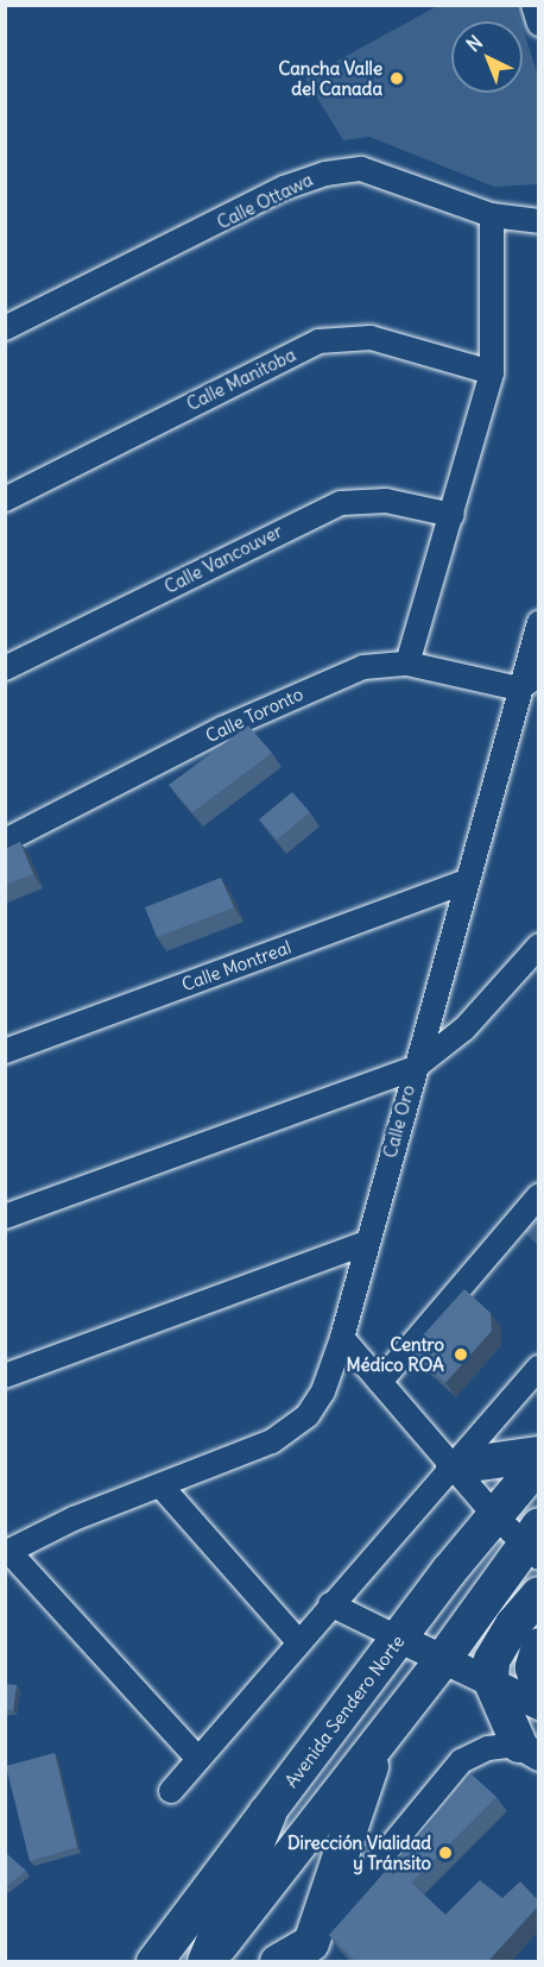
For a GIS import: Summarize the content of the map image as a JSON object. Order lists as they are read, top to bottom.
{
  "streets": {
    "main road": ["Avenida Sendero Norte"],
    "street": [
      "Calle Ottawa",
      "Calle Manitoba",
      "Calle Vancouver",
      "Calle Toronto",
      "Calle Montreal",
      "Calle Oro"
    ]
  },
  "crossings": [
    ["Calle Toronto", "Calle Oro"],
    ["Calle Montreal", "Calle Oro"]
  ],
  "places": ["Cancha Valle del Canada", "Centro Médico ROA", "Dirección Vialidad y Tránsito"],
  "north": "top left"
}
